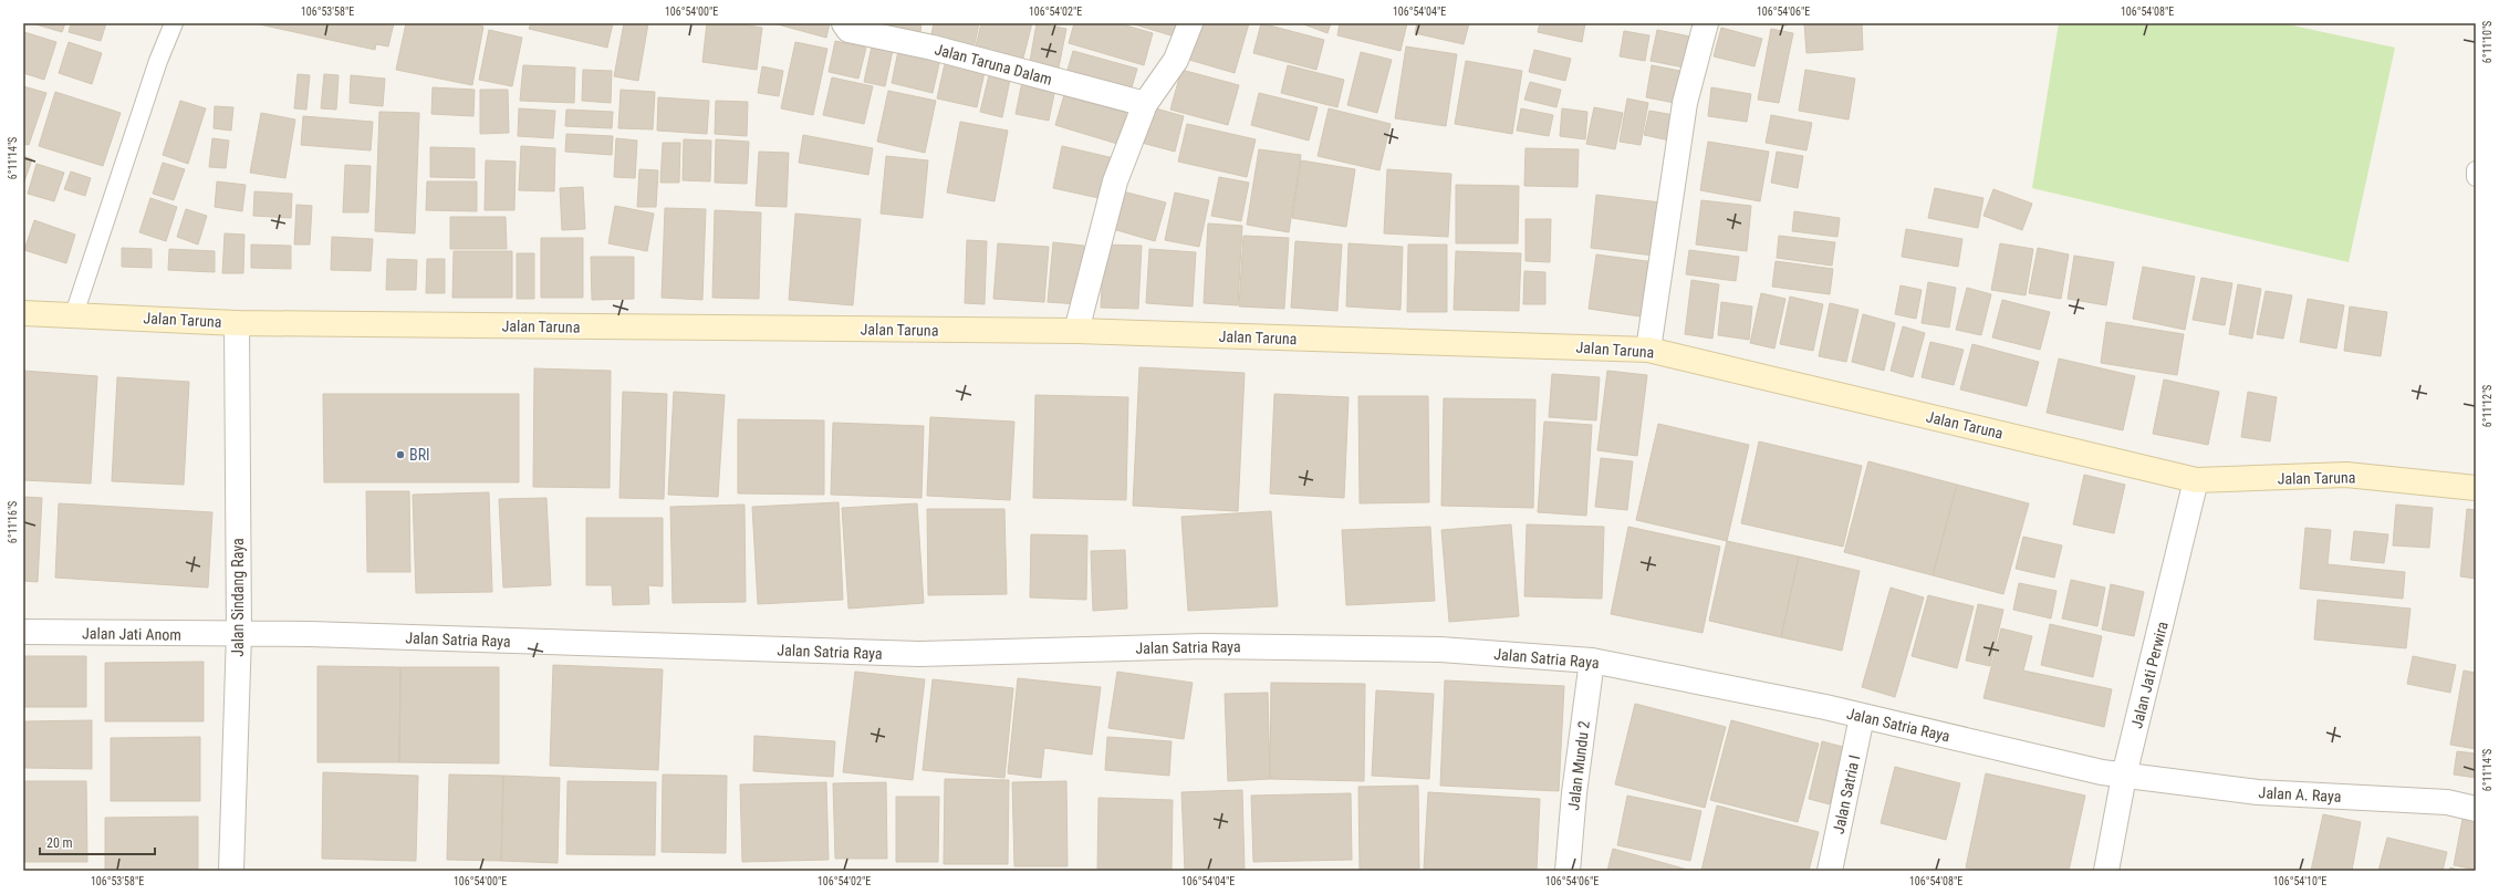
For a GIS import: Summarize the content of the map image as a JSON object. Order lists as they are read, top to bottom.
{
  "streets": {
    "street": [
      "Jalan Taruna Dalam",
      "Jalan Taruna",
      "Jalan Sindang Raya",
      "Jalan Jati Anom",
      "Jalan Satria Raya",
      "Jalan Jati Perwira",
      "Jalan Mundu 2",
      "Jalan Satria I",
      "Jalan A. Raya"
    ]
  },
  "crossings": [
    ["Jalan Taruna", "Jalan Sindang Raya"],
    ["Jalan Taruna", "Jalan Jati Perwira"],
    ["Jalan Sindang Raya", "Jalan Jati Anom"],
    ["Jalan Sindang Raya", "Jalan Satria Raya"],
    ["Jalan Jati Anom", "Jalan Satria Raya"],
    ["Jalan Satria Raya", "Jalan Jati Perwira"],
    ["Jalan Satria Raya", "Jalan Mundu 2"],
    ["Jalan Satria Raya", "Jalan Satria I"],
    ["Jalan Satria Raya", "Jalan A. Raya"],
    ["Jalan Jati Perwira", "Jalan A. Raya"]
  ],
  "places": ["BRI"],
  "scale_bar": "20 m",
  "coordinates": [
    "106°53'58\"E",
    "106°54'00\"E",
    "106°54'02\"E",
    "106°54'04\"E",
    "106°54'06\"E",
    "106°54'08\"E",
    "6°11'10\"S",
    "6°11'14\"S",
    "6°11'12\"S",
    "6°11'16\"S",
    "106°54'10\"E"
  ]
}
